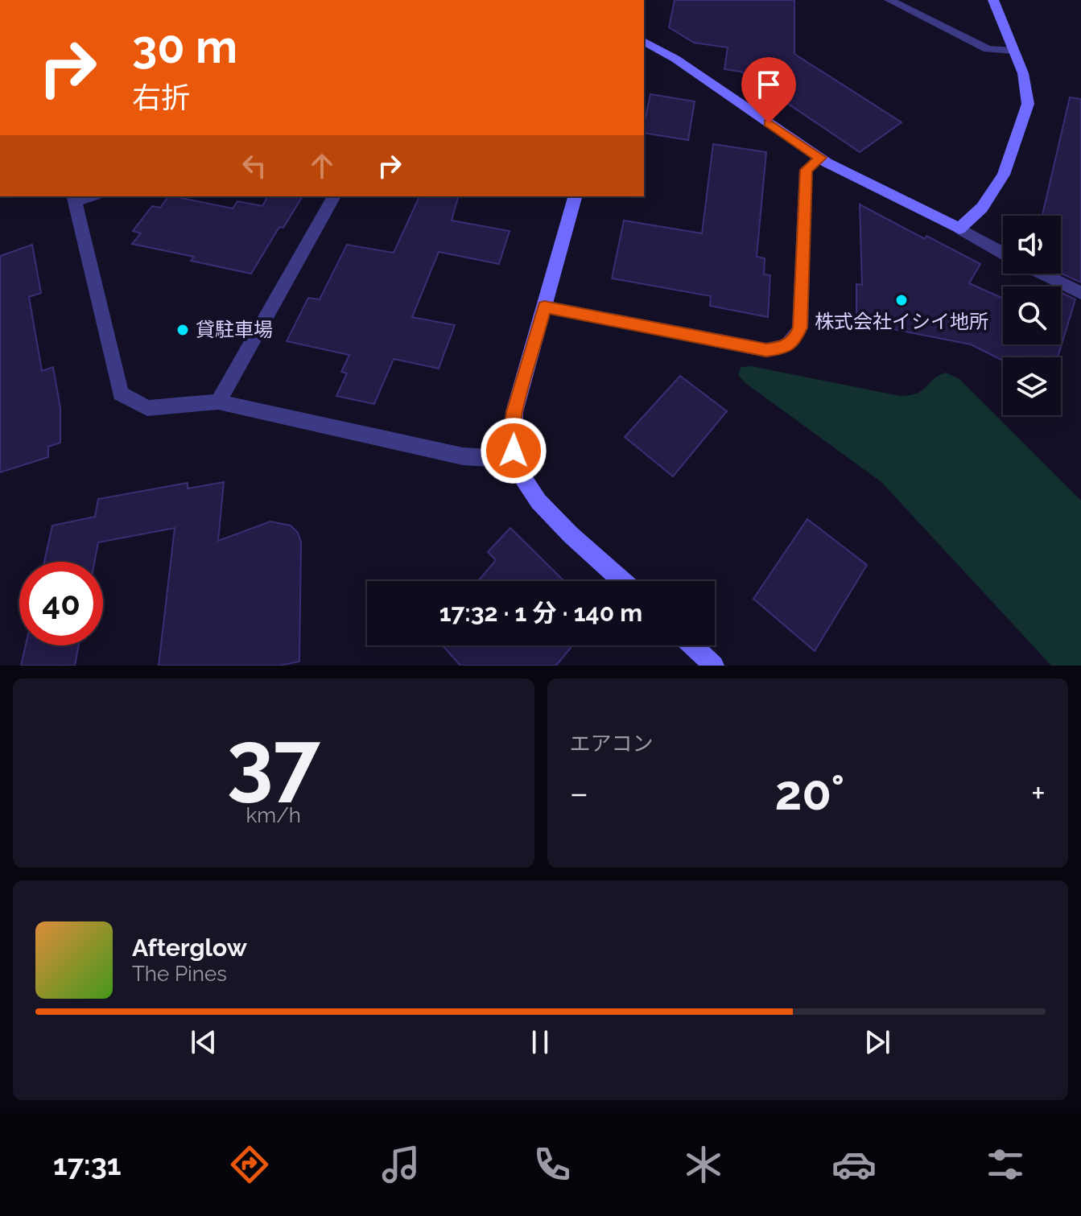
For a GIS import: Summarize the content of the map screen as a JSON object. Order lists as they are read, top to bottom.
{
  "places": ["株式会社イシイ地所", "貸駐車場"],
  "page": {
    "turn": ["30 m", "右折"],
    "limit": "40",
    "trip": "17:32 · 1 分 · 140 m",
    "tile": [
      ["37", "km/h"],
      "エアコン"
    ],
    "heat": ["−", "20°", "+"],
    "song": ["Afterglow", "The Pines"],
    "tabs": "17:31"
  }
}
